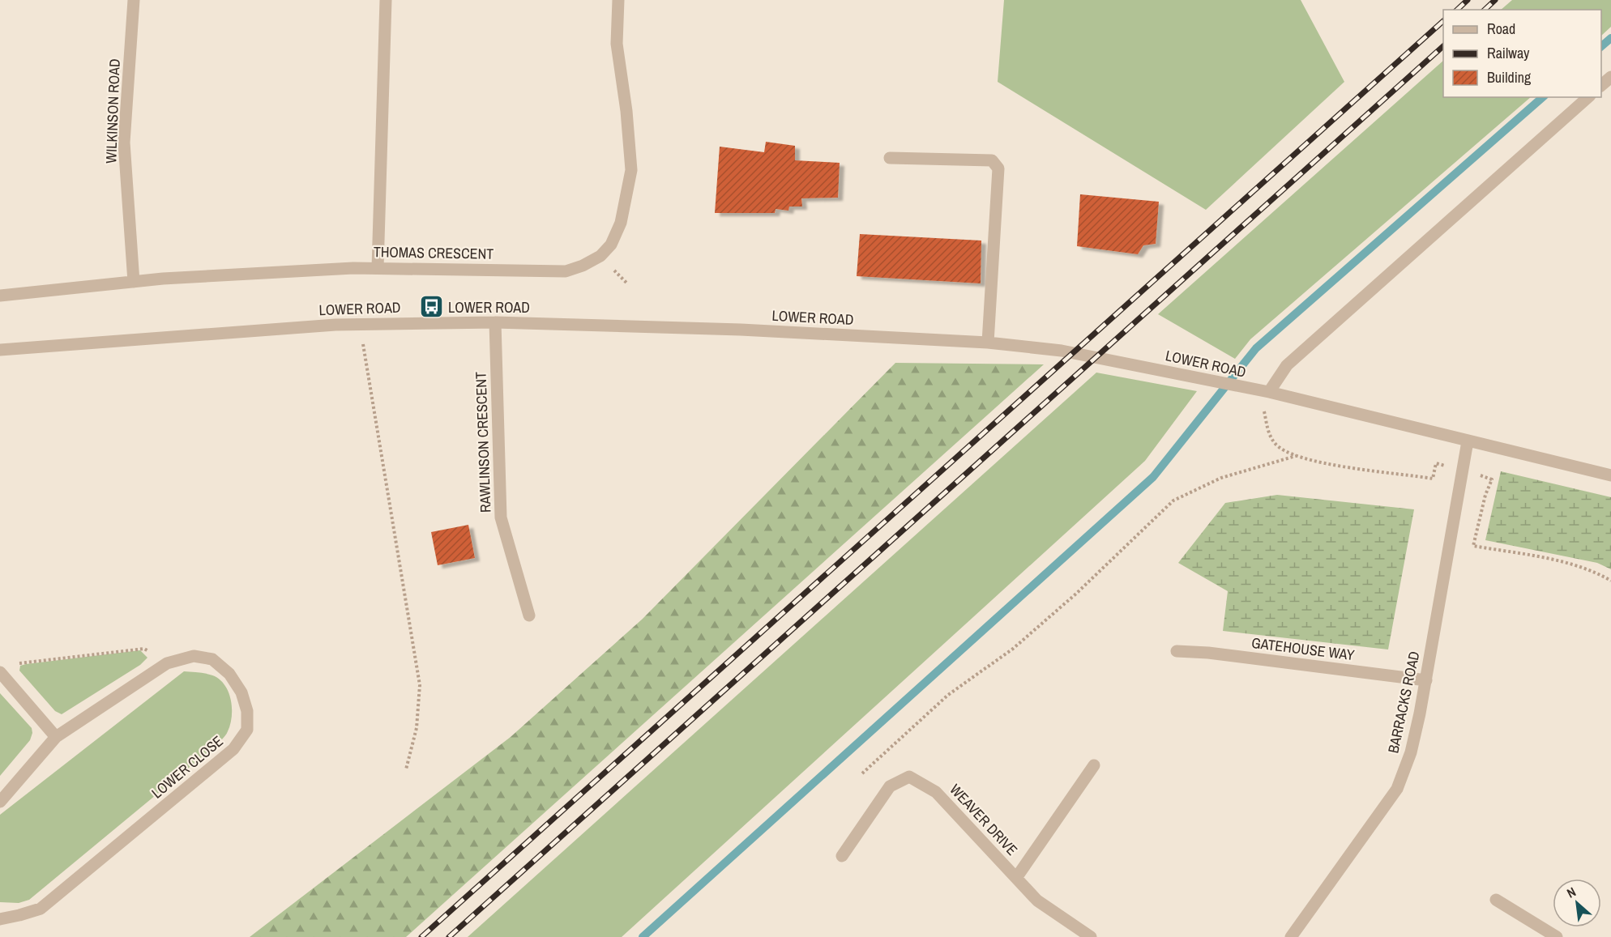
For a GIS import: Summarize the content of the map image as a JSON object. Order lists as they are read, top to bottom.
{
  "streets": {
    "street": [
      "WILKINSON ROAD",
      "THOMAS CRESCENT",
      "LOWER ROAD",
      "RAWLINSON CRESCENT",
      "GATEHOUSE WAY",
      "BARRACKS ROAD",
      "LOWER CLOSE",
      "WEAVER DRIVE"
    ]
  },
  "crossings": [
    ["WILKINSON ROAD", "THOMAS CRESCENT"],
    ["LOWER ROAD", "RAWLINSON CRESCENT"],
    ["LOWER ROAD", "BARRACKS ROAD"],
    ["GATEHOUSE WAY", "BARRACKS ROAD"]
  ],
  "places": {
    "bus stop": ["LOWER ROAD"]
  },
  "legend": ["Road", "Railway", "Building"],
  "north": "top left"
}
